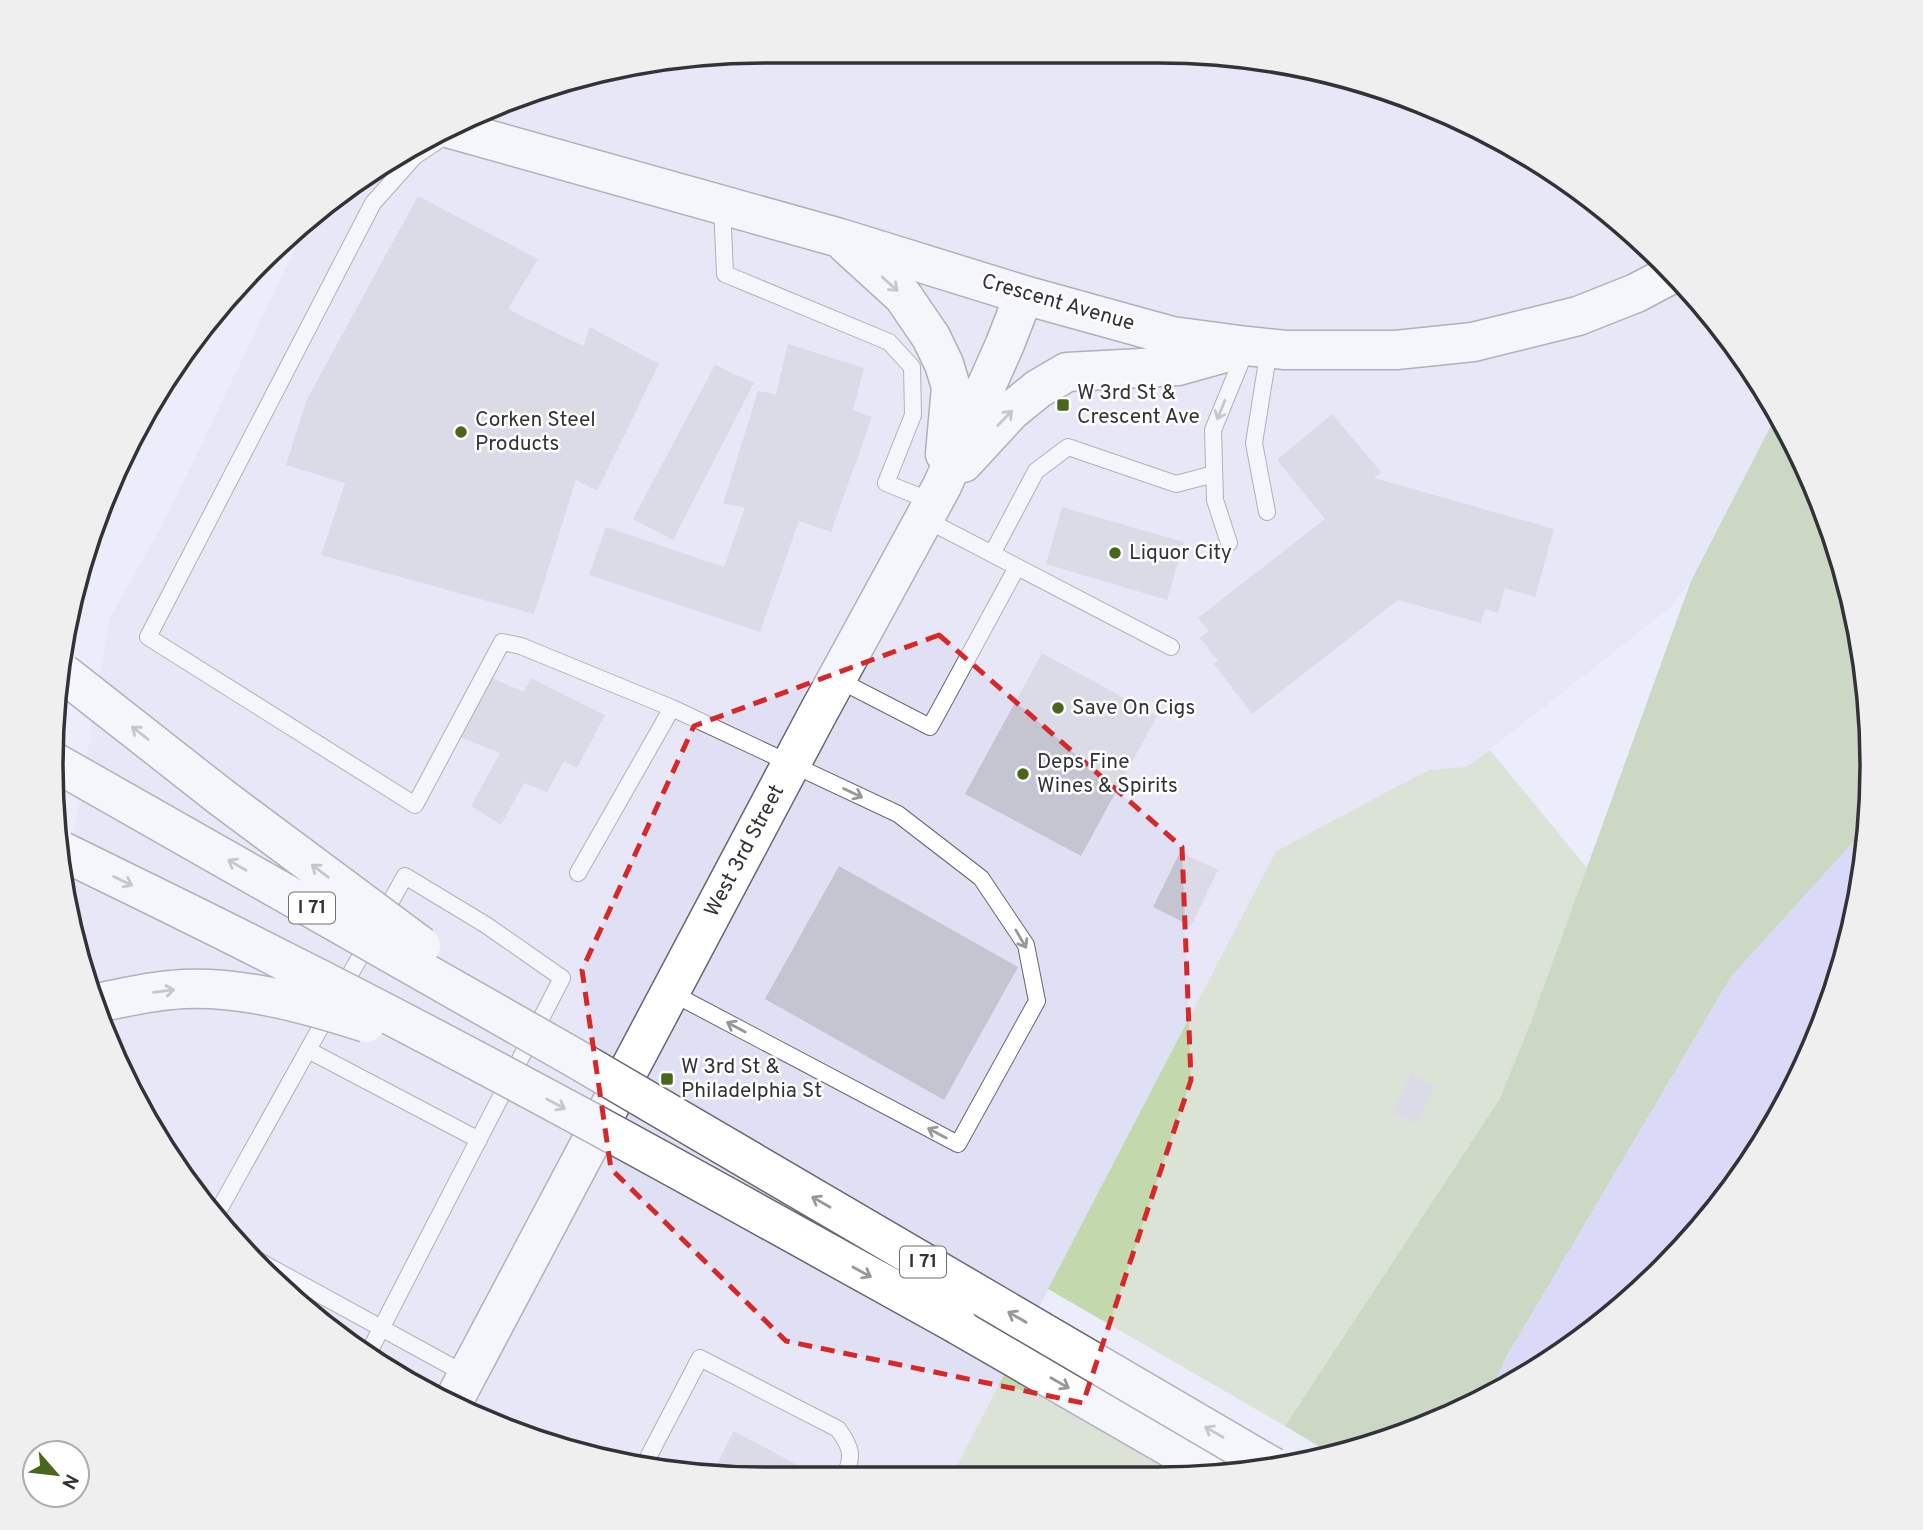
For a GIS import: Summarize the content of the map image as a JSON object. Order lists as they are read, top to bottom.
{
  "streets": {
    "main road": ["Crescent Avenue", "West 3rd Street", "I 71"]
  },
  "crossings": [
    ["Crescent Avenue", "West 3rd Street"]
  ],
  "places": {
    "transit": ["W 3rd St & Crescent Ave", "W 3rd St & Philadelphia St"],
    "other": [
      "Corken Steel Products",
      "Liquor City",
      "Save On Cigs",
      "Deps Fine Wines & Spirits"
    ]
  },
  "north": "bottom right"
}
